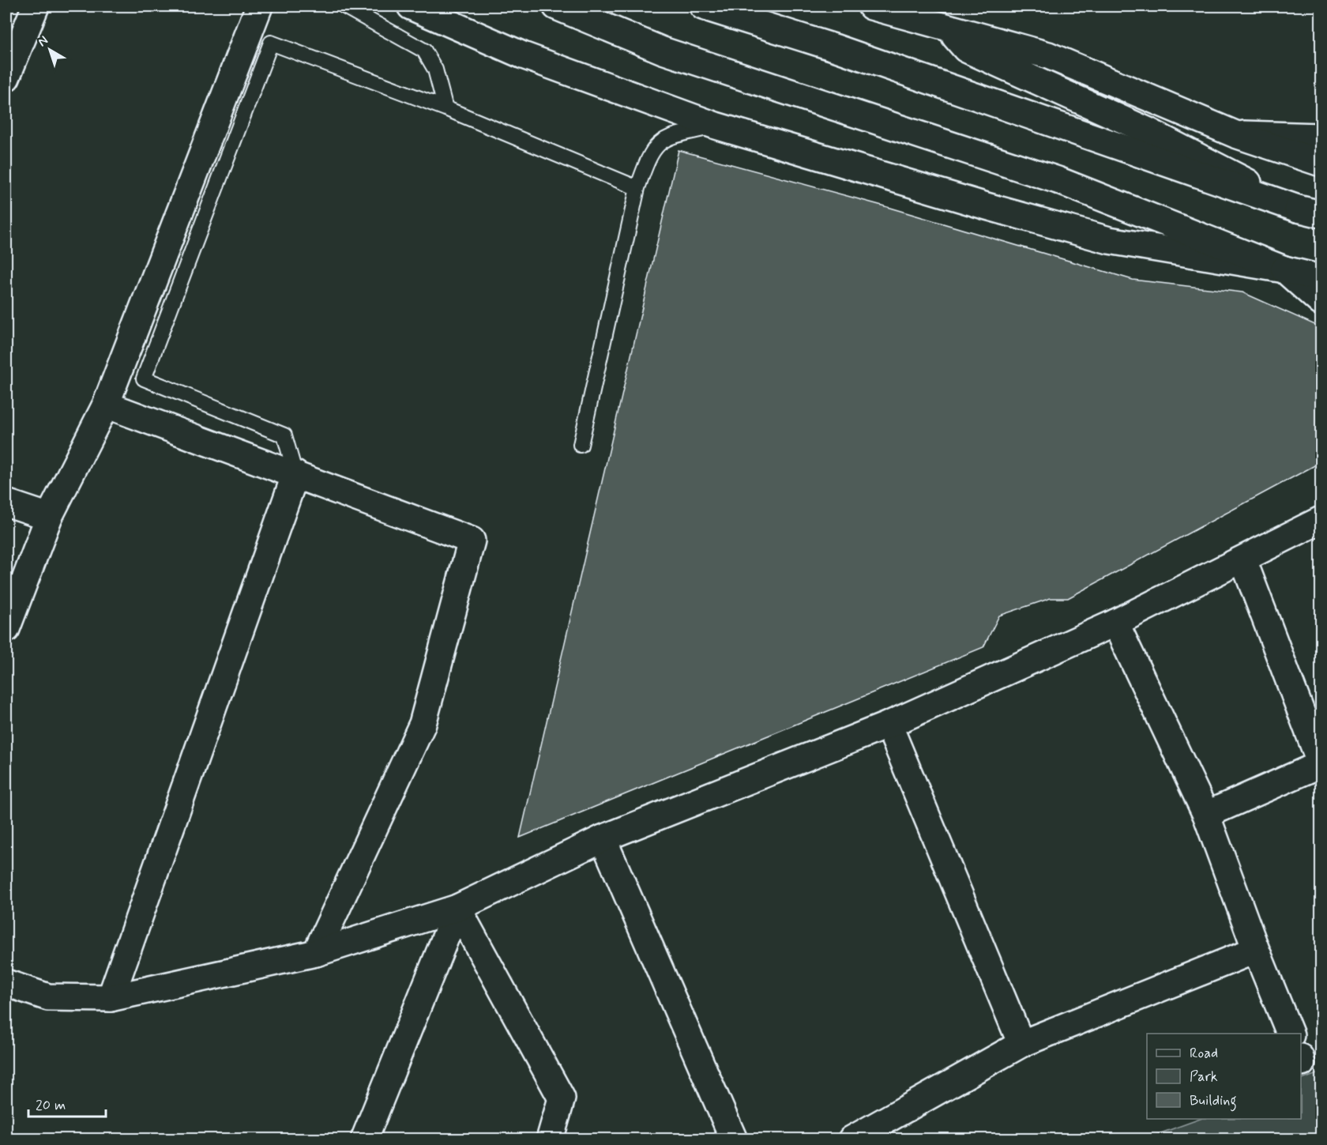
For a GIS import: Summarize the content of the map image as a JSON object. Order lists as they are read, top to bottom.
{
  "legend": ["Road", "Park", "Building"],
  "scale_bar": "20 m",
  "north": "top left"
}
